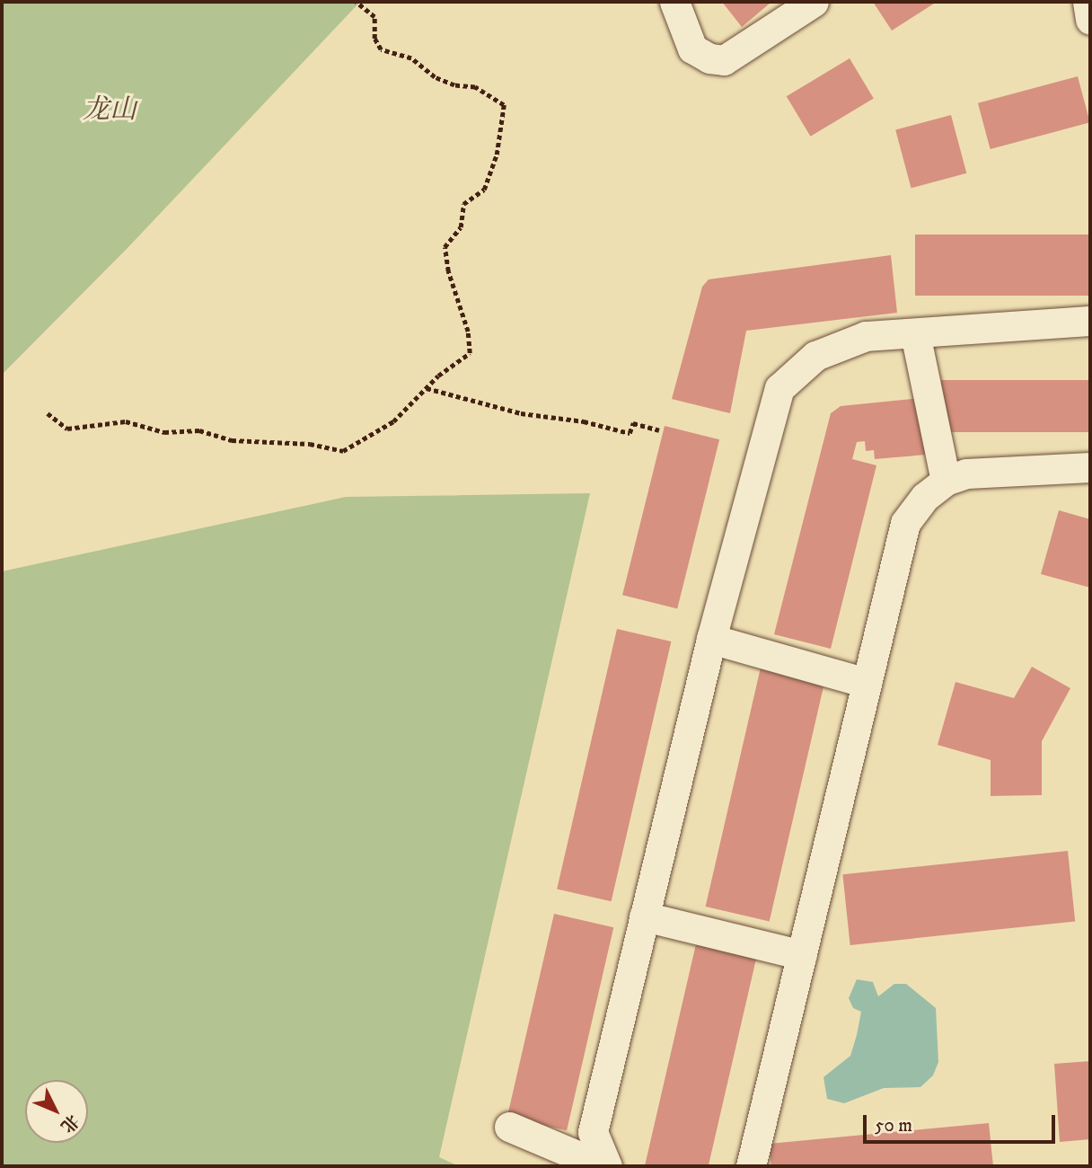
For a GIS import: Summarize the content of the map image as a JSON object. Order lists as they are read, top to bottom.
{
  "parks": ["龙山"],
  "scale_bar": "50 m",
  "north": "bottom right"
}
